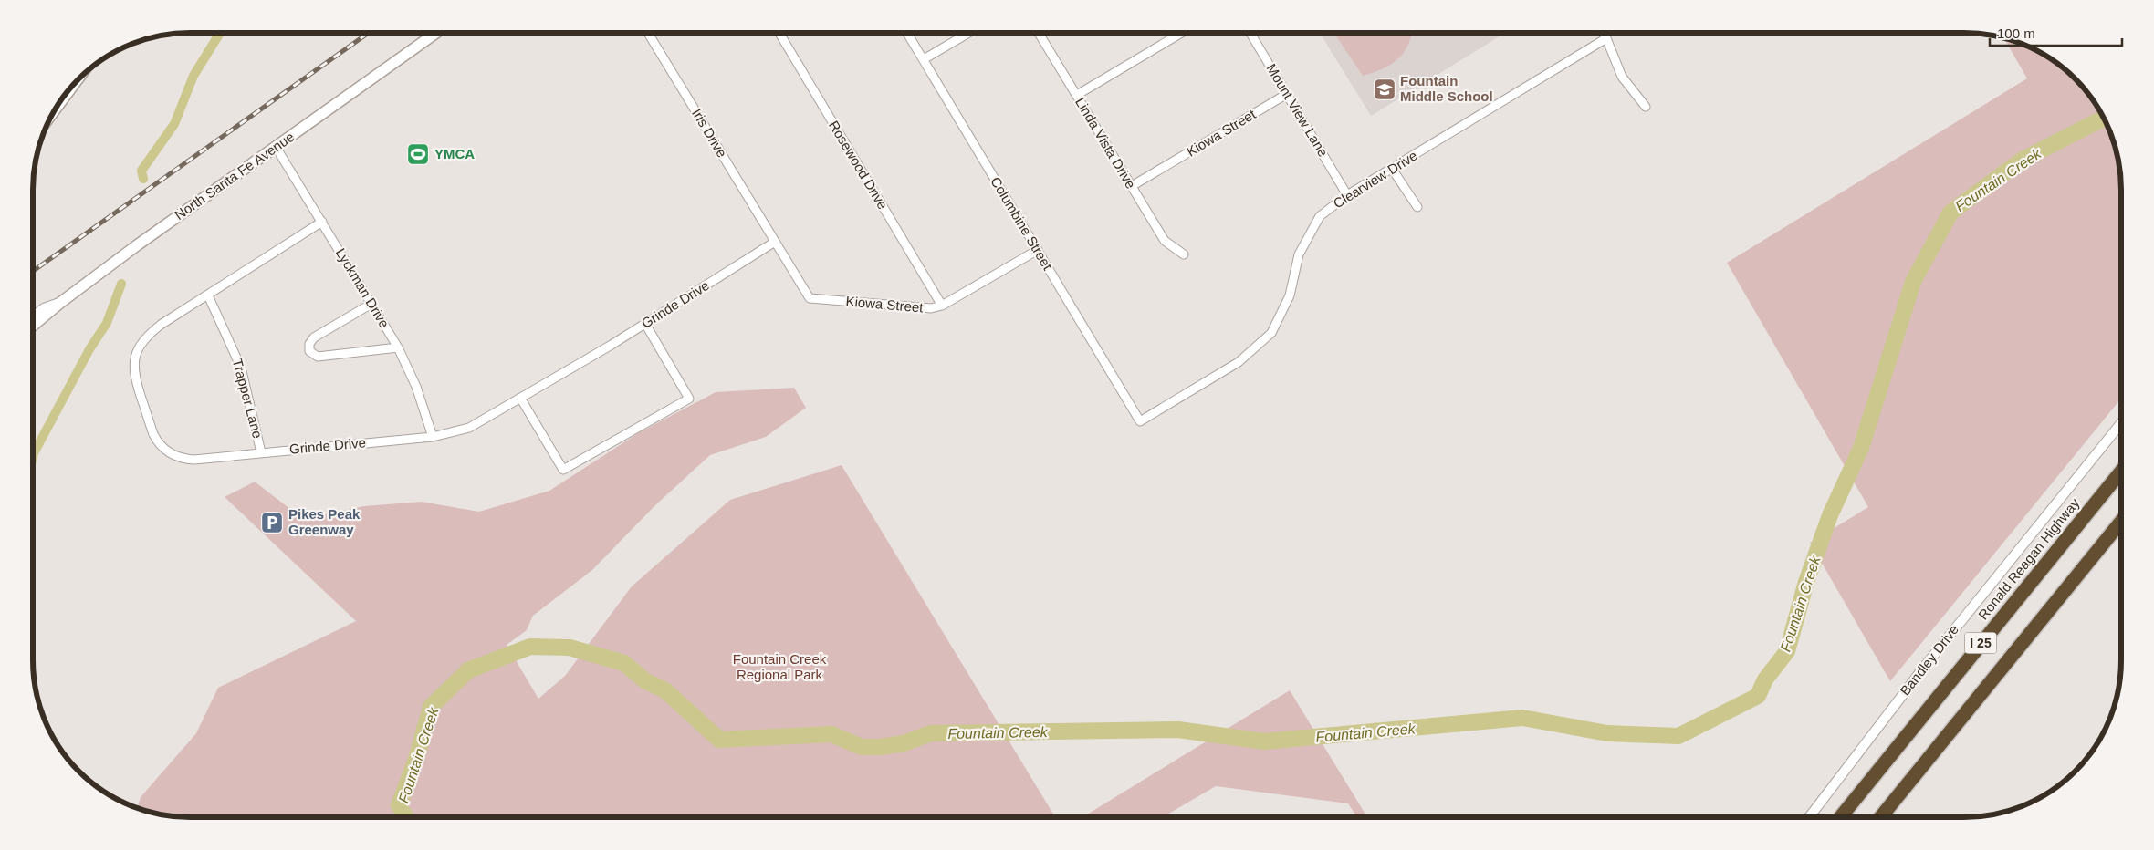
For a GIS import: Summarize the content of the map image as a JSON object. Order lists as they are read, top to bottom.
{
  "streets": {
    "highway": ["Ronald Reagan Highway", "I 25"],
    "main road": ["North Santa Fe Avenue"],
    "street": [
      "Mount View Lane",
      "Iris Drive",
      "Kiowa Street",
      "Linda Vista Drive",
      "Rosewood Drive",
      "Clearview Drive",
      "Columbine Street",
      "Lyckman Drive",
      "Grinde Drive",
      "Trapper Lane",
      "Bandley Drive"
    ]
  },
  "crossings": [
    ["Mount View Lane", "Kiowa Street"],
    ["Mount View Lane", "Clearview Drive"],
    ["Iris Drive", "Kiowa Street"],
    ["Iris Drive", "Grinde Drive"],
    ["Kiowa Street", "Linda Vista Drive"],
    ["Kiowa Street", "Rosewood Drive"],
    ["Kiowa Street", "Columbine Street"],
    ["Kiowa Street", "Grinde Drive"],
    ["North Santa Fe Avenue", "Lyckman Drive"],
    ["Clearview Drive", "Columbine Street"],
    ["Lyckman Drive", "Grinde Drive"],
    ["Grinde Drive", "Trapper Lane"]
  ],
  "water": ["Fountain Creek"],
  "parks": ["Fountain Creek Regional Park"],
  "places": {
    "school or university": ["Fountain Middle School"],
    "sports": ["YMCA"],
    "parking": ["Pikes Peak Greenway"]
  },
  "scale_bar": "100 m"
}
